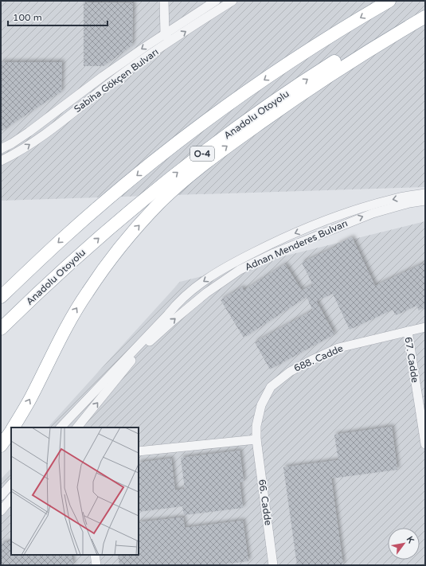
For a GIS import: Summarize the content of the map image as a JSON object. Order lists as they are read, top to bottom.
{
  "streets": {
    "highway": ["Anadolu Otoyolu", "O-4"],
    "street": [
      "Sabiha Gökçen Bulvarı",
      "Adnan Menderes Bulvarı",
      "688. Cadde",
      "67. Cadde",
      "66. Cadde"
    ]
  },
  "crossings": [
    ["688. Cadde", "67. Cadde"],
    ["688. Cadde", "66. Cadde"]
  ],
  "scale_bar": "100 m",
  "north": "top right"
}
